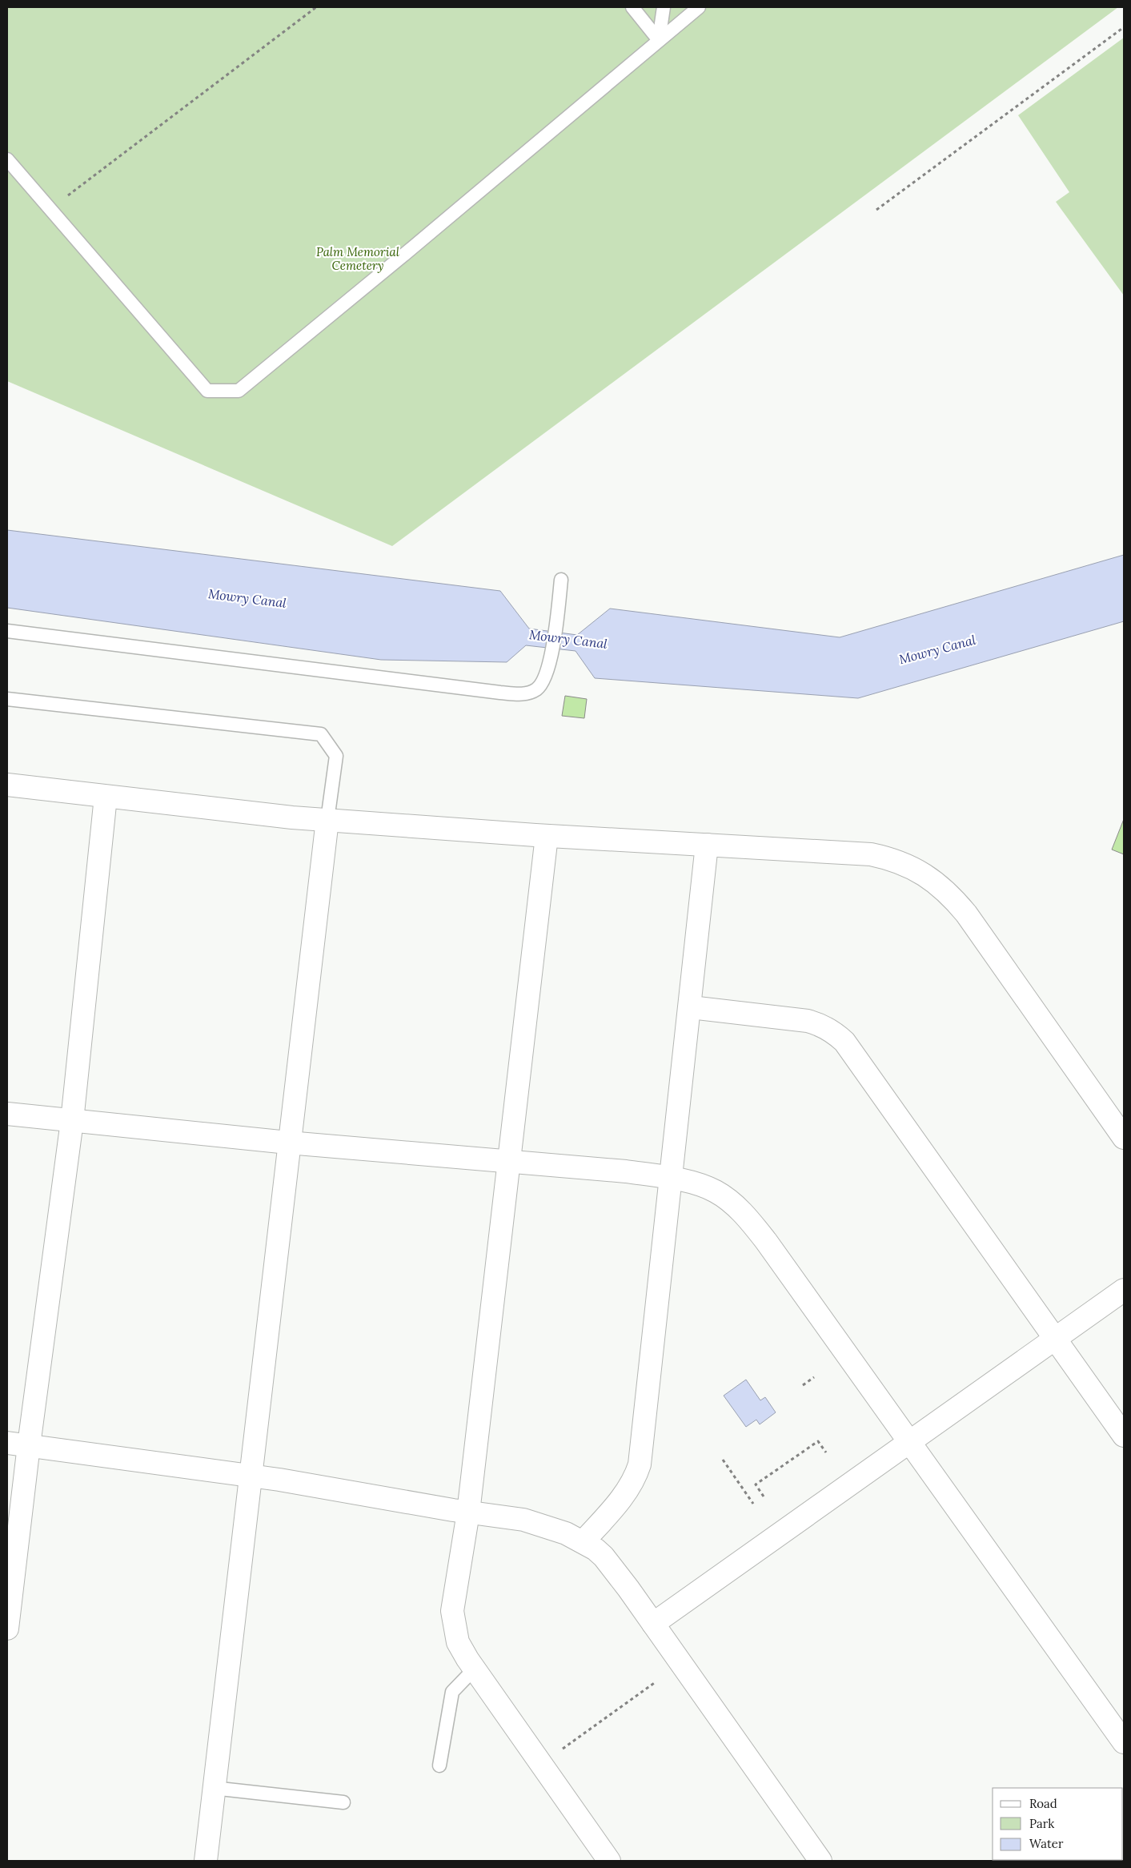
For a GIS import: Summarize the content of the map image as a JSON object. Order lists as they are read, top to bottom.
{
  "water": ["Mowry Canal"],
  "parks": ["Palm Memorial Cemetery"],
  "legend": ["Road", "Park", "Water"]
}
